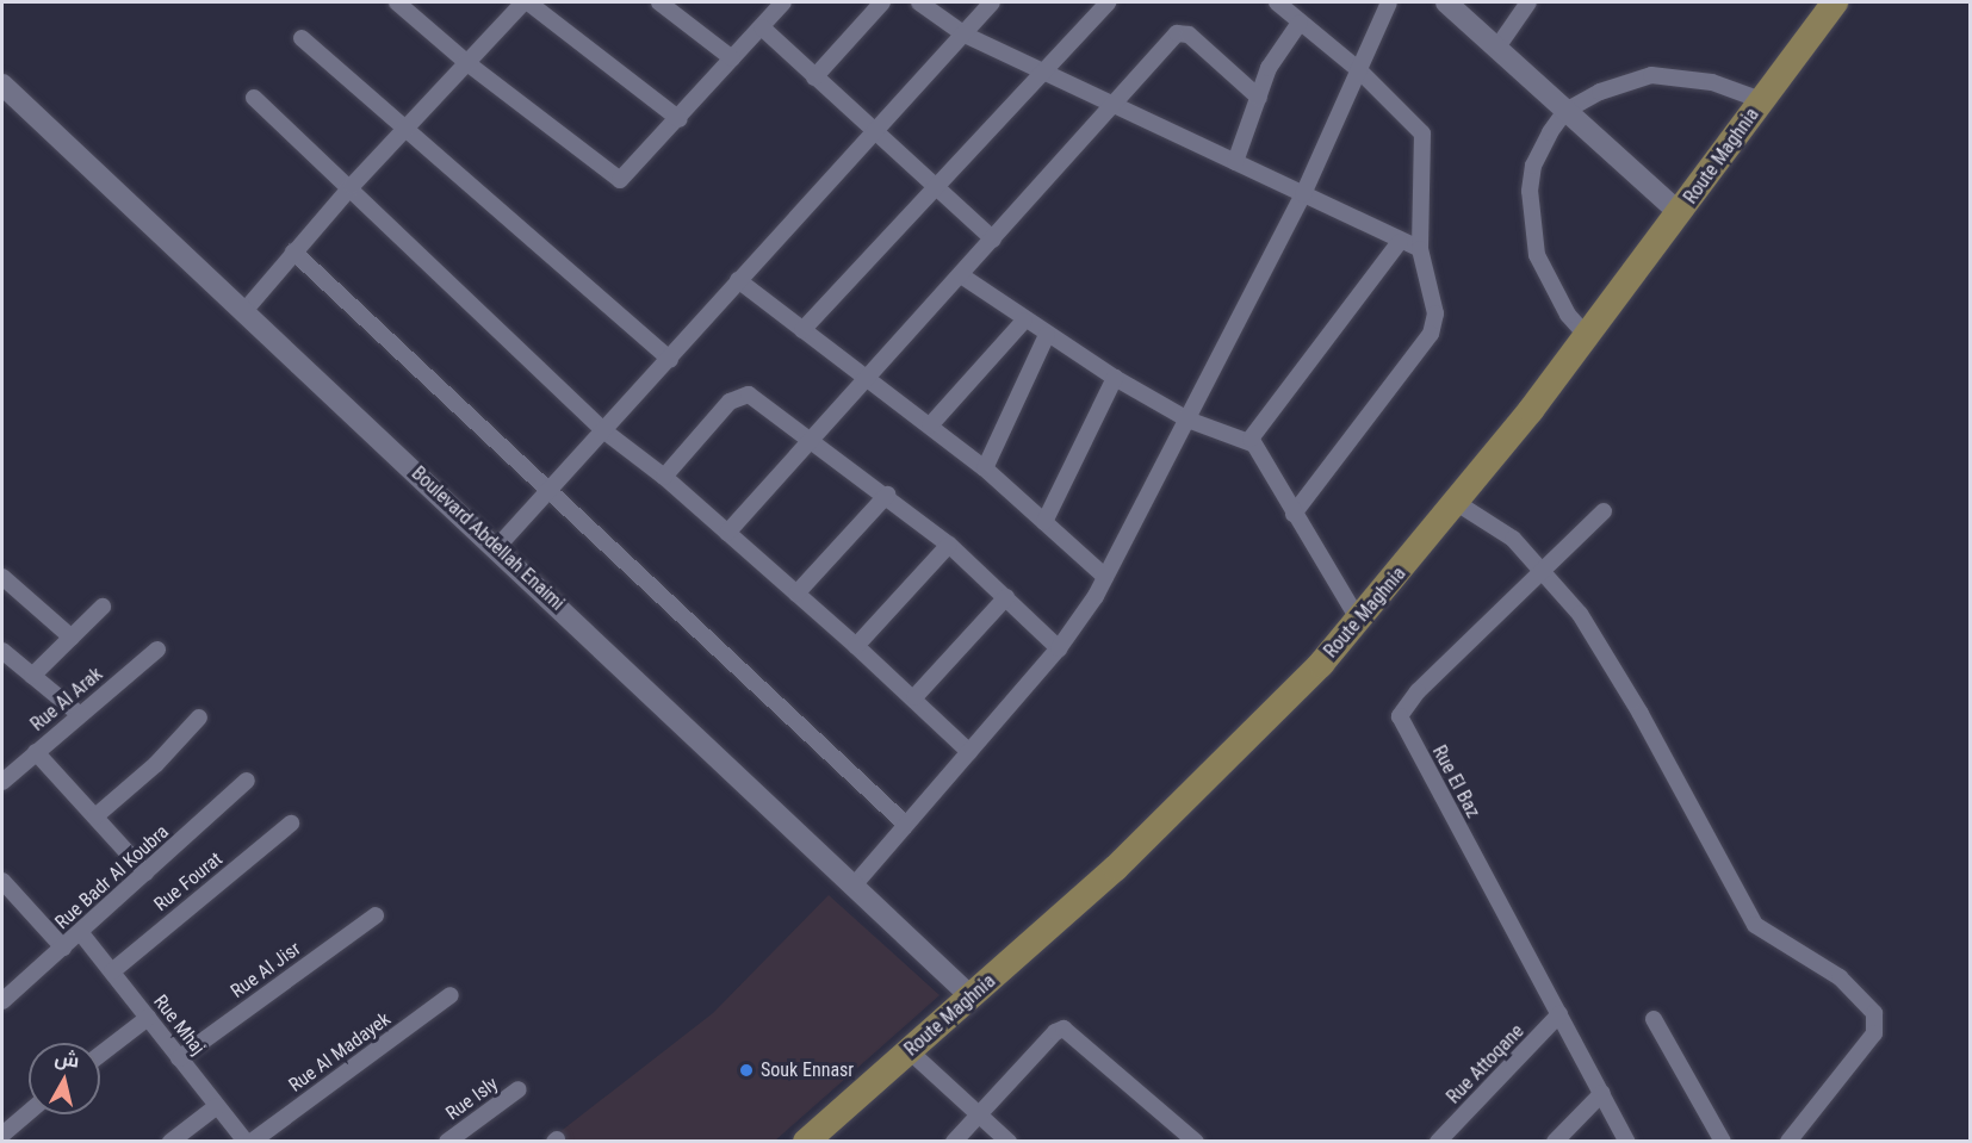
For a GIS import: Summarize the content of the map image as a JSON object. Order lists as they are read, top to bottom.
{
  "streets": {
    "main road": ["Route Maghnia"],
    "street": [
      "Boulevard Abdellah Enaimi",
      "Rue Al Arak",
      "Rue El Baz",
      "Rue Badr Al Koubra",
      "Rue Fourat",
      "Rue Al Jisr",
      "Rue Mhaj",
      "Rue Al Madayek",
      "Rue Attoqane",
      "Rue Isly"
    ]
  },
  "crossings": [
    ["Route Maghnia", "Boulevard Abdellah Enaimi"],
    ["Rue El Baz", "Rue Attoqane"],
    ["Rue Badr Al Koubra", "Rue Mhaj"],
    ["Rue Fourat", "Rue Mhaj"],
    ["Rue Al Jisr", "Rue Mhaj"]
  ],
  "places": ["Souk Ennasr"],
  "north": "top"
}
